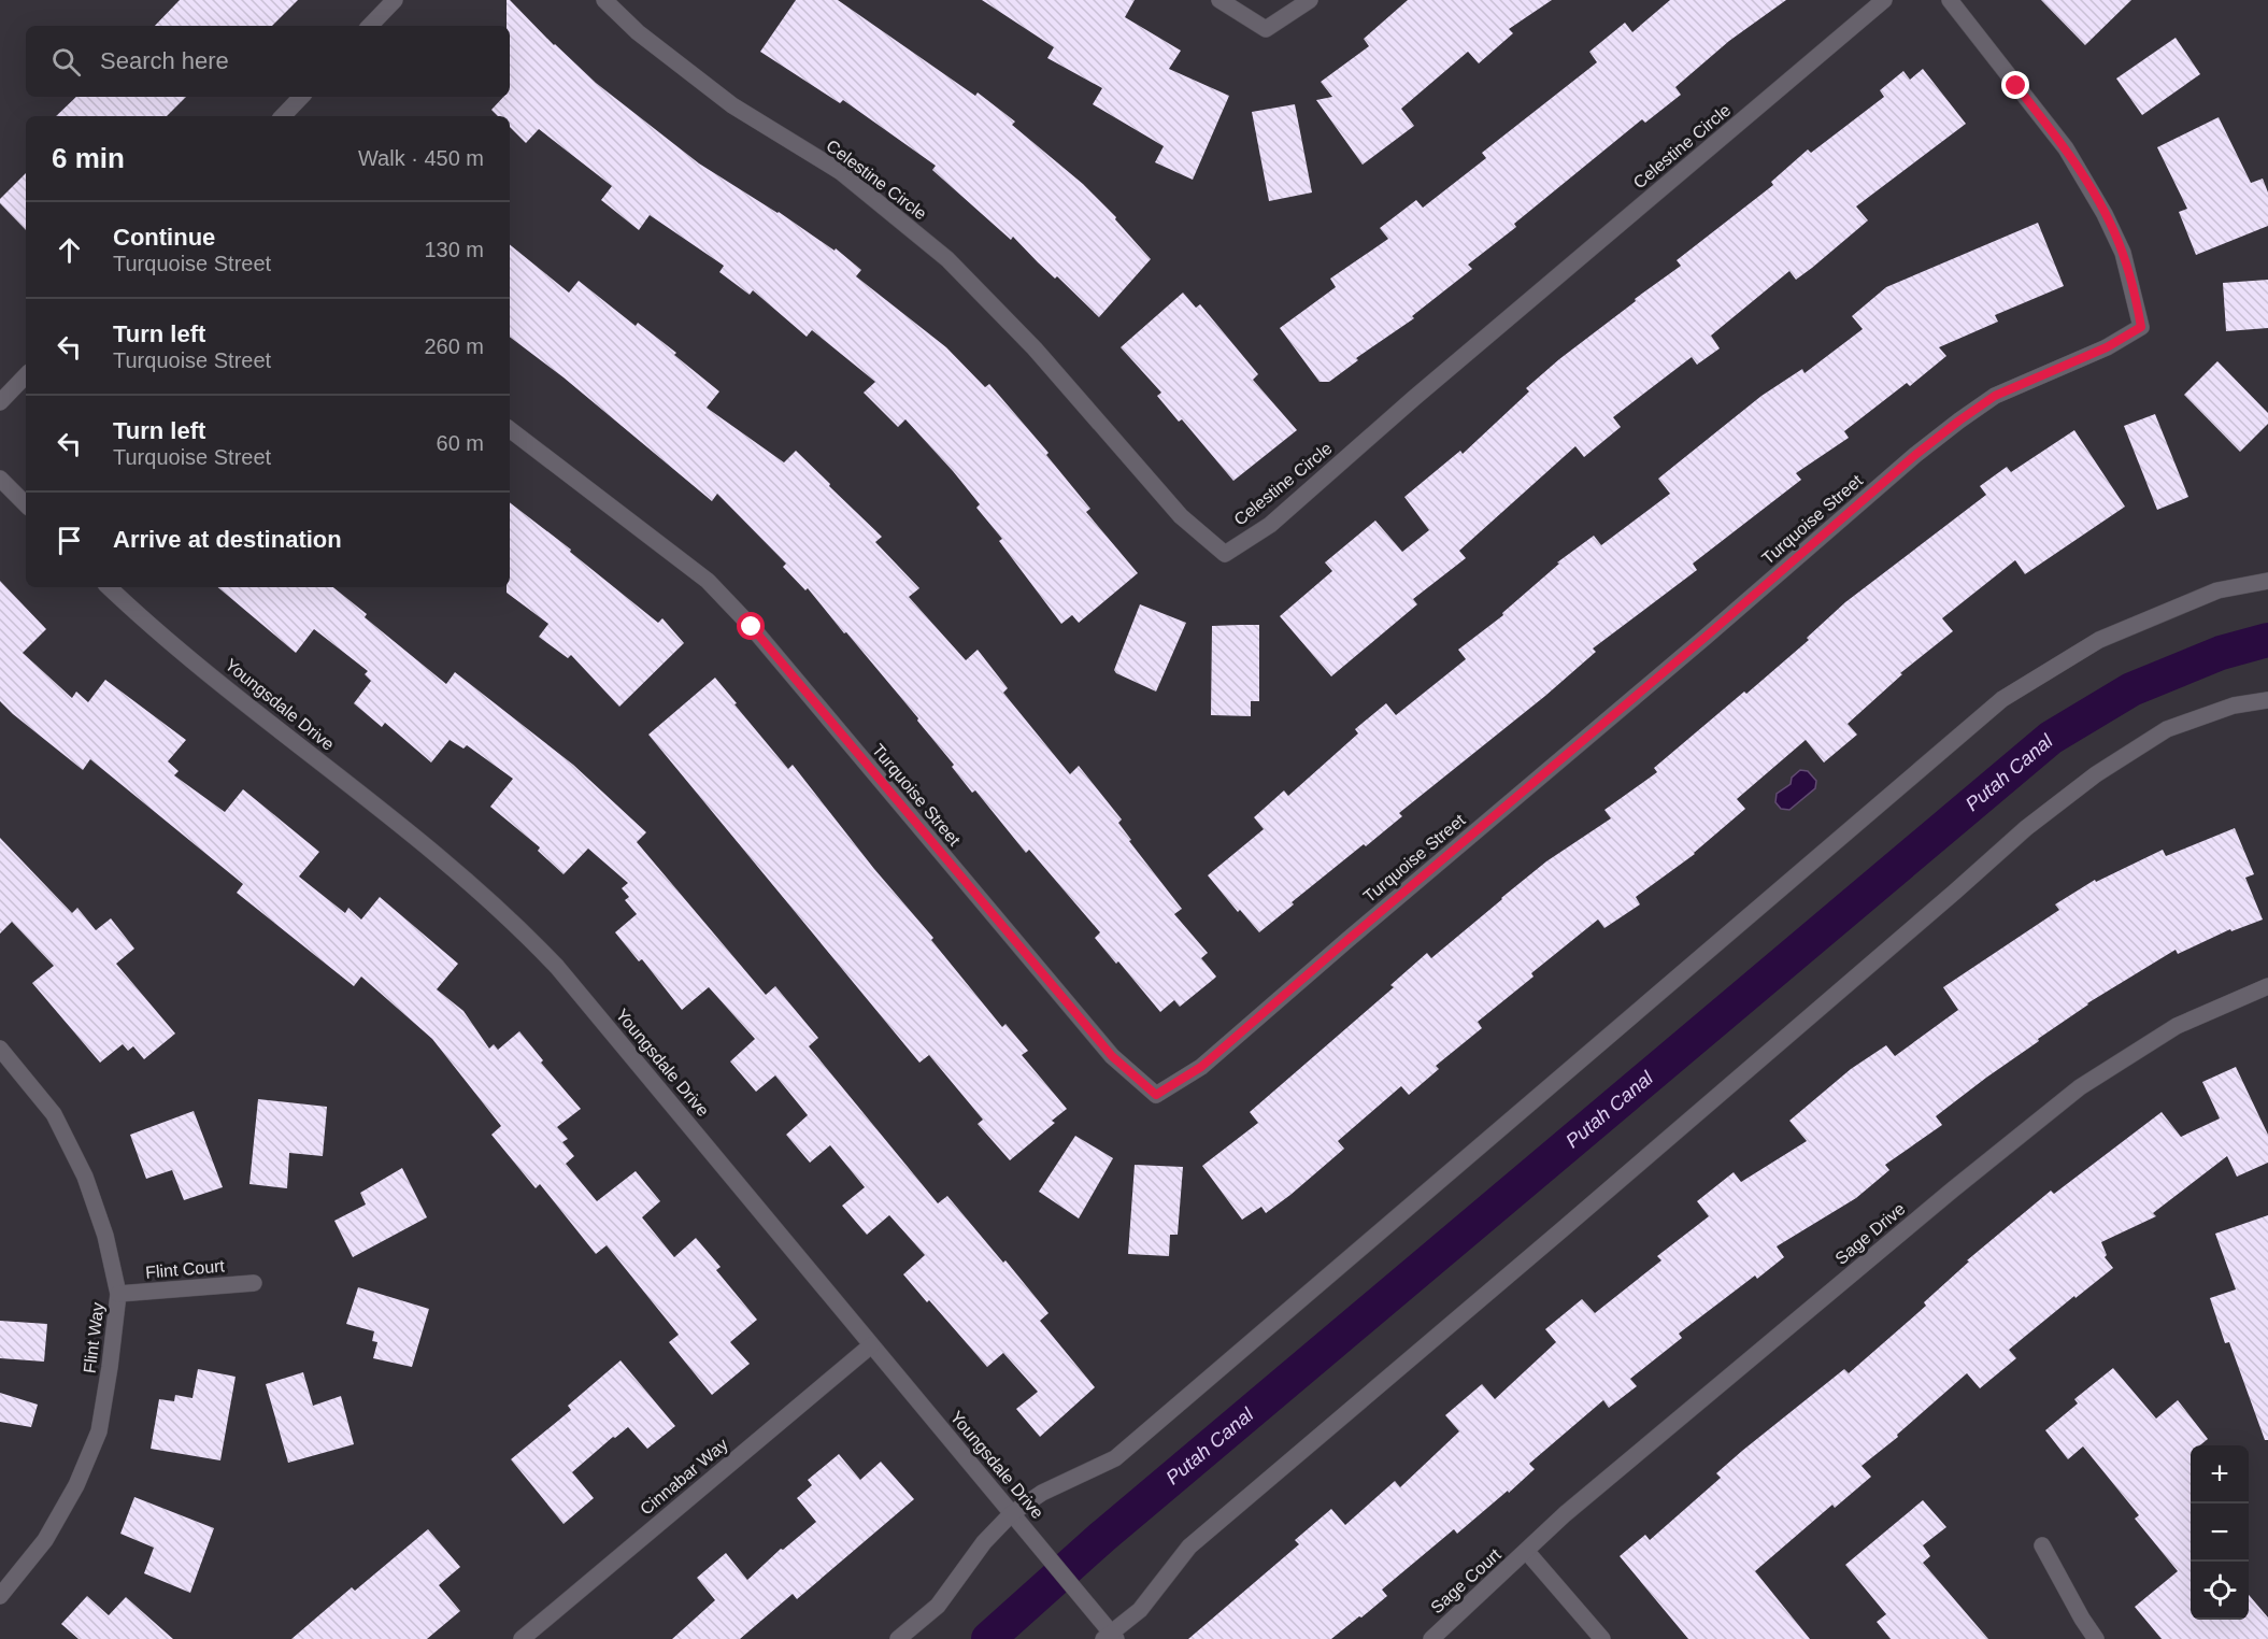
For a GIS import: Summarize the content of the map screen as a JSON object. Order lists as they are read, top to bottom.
{
  "streets": {
    "street": [
      "Celestine Circle",
      "Turquoise Street",
      "Youngsdale Drive",
      "Sage Drive",
      "Flint Court",
      "Flint Way",
      "Cinnabar Way",
      "Sage Court"
    ]
  },
  "crossings": [
    ["Youngsdale Drive", "Cinnabar Way"],
    ["Sage Drive", "Sage Court"],
    ["Flint Court", "Flint Way"]
  ],
  "water": ["Putah Canal"],
  "page": {
    "search": "Search here",
    "heading": ["6 min", "Walk · 450 m"],
    "list": [
      ["Continue", "Turquoise Street", "130 m"],
      ["Turn left", "Turquoise Street", "260 m"],
      ["Turn left", "Turquoise Street", "60 m"],
      "Arrive at destination"
    ],
    "map_buttons": ["+", "−"]
  }
}
